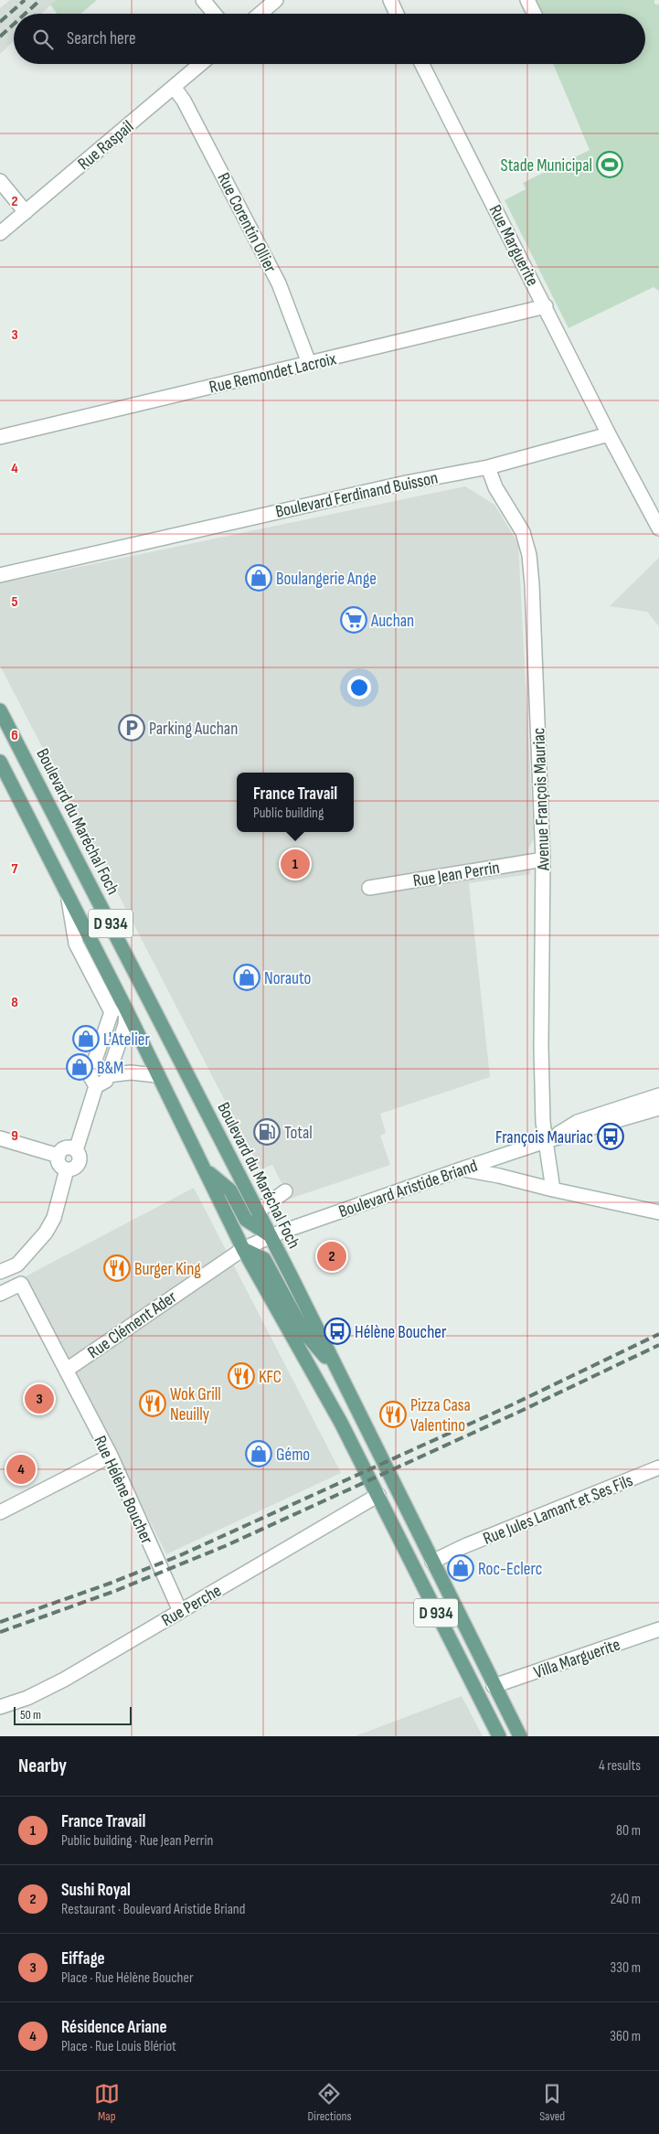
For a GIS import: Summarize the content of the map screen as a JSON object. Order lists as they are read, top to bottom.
{
  "streets": {
    "main road": ["Boulevard du Maréchal Foch", "D 934"],
    "street": [
      "Rue Raspail",
      "Rue Corentin Ollier",
      "Rue Marguerite",
      "Rue Remondet Lacroix",
      "Boulevard Ferdinand Buisson",
      "Avenue François Mauriac",
      "Rue Jean Perrin",
      "Boulevard Aristide Briand",
      "Rue Clément Ader",
      "Rue Hélène Boucher",
      "Rue Jules Lamant et Ses Fils",
      "Rue Perche",
      "Villa Marguerite"
    ]
  },
  "crossings": [
    ["Rue Raspail", "Rue Corentin Ollier"],
    ["Rue Corentin Ollier", "Rue Remondet Lacroix"],
    ["Rue Marguerite", "Rue Remondet Lacroix"],
    ["Rue Marguerite", "Boulevard Ferdinand Buisson"],
    ["Boulevard Ferdinand Buisson", "Avenue François Mauriac"],
    ["Avenue François Mauriac", "Rue Jean Perrin"],
    ["Avenue François Mauriac", "Boulevard Aristide Briand"],
    ["Boulevard du Maréchal Foch", "Boulevard Aristide Briand"],
    ["Boulevard du Maréchal Foch", "Rue Jules Lamant et Ses Fils"],
    ["Boulevard du Maréchal Foch", "Villa Marguerite"],
    ["D 934", "Boulevard Aristide Briand"],
    ["D 934", "Rue Clément Ader"],
    ["D 934", "Rue Perche"],
    ["Boulevard Aristide Briand", "Rue Clément Ader"],
    ["Rue Clément Ader", "Rue Hélène Boucher"],
    ["Rue Hélène Boucher", "Rue Perche"]
  ],
  "places": {
    "sports": ["Stade Municipal"],
    "shop": [
      "Boulangerie Ange",
      "Norauto",
      "L'Atelier",
      "B&M",
      "Gémo",
      "Roc-Eclerc"
    ],
    "supermarket": ["Auchan"],
    "parking": ["Parking Auchan"],
    "fuel station": ["Total"],
    "bus stop": ["François Mauriac", "Hélène Boucher"],
    "restaurant": [
      "Burger King",
      "KFC",
      "Wok Grill Neuilly",
      "Pizza Casa Valentino"
    ]
  },
  "scale_bar": "50 m",
  "page": {
    "search": "Search here",
    "popup": ["France Travail", "Public building"],
    "pins": [
      "1",
      "2",
      "3",
      "4"
    ],
    "scale": "50 m",
    "heading": ["Nearby", "4 results"],
    "list": [
      {
        "mark": "1",
        "name": "France Travail",
        "note": "Public building · Rue Jean Perrin",
        "value": "80 m"
      },
      {
        "mark": "2",
        "name": "Sushi Royal",
        "note": "Restaurant · Boulevard Aristide Briand",
        "value": "240 m"
      },
      {
        "mark": "3",
        "name": "Eiffage",
        "note": "Place · Rue Hélène Boucher",
        "value": "330 m"
      },
      {
        "mark": "4",
        "name": "Résidence Ariane",
        "note": "Place · Rue Louis Blériot",
        "value": "360 m"
      }
    ],
    "nav": ["Map", "Directions", "Saved"]
  },
  "grid": {
    "rows": [
      "2",
      "3",
      "4",
      "5",
      "6",
      "7",
      "8",
      "9"
    ]
  }
}
